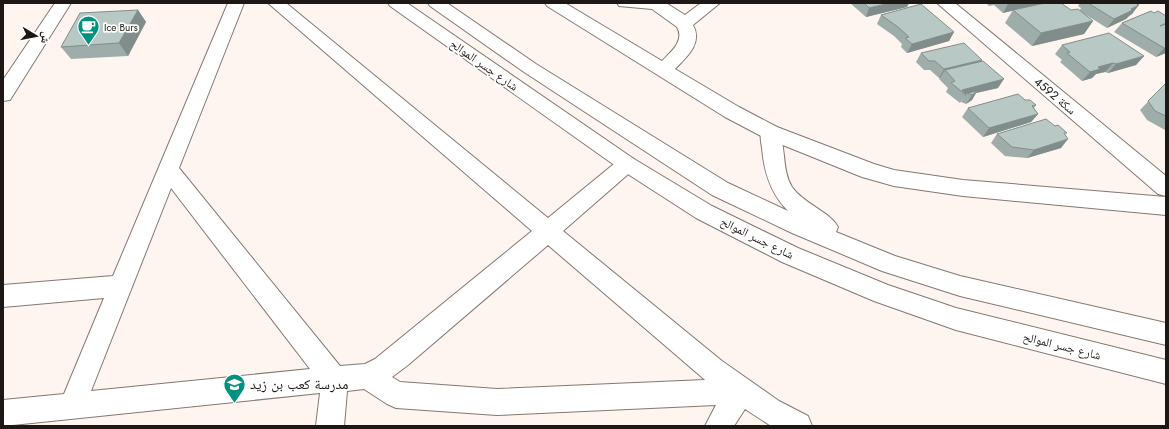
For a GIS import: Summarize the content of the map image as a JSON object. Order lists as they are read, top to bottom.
{
  "streets": {
    "street": ["شارع جسر الموالح", "سكة 4592"]
  },
  "places": {
    "cafe": ["Ice Burs"],
    "school or university": ["مدرسة كعب بن زيد"]
  },
  "north": "right"
}
